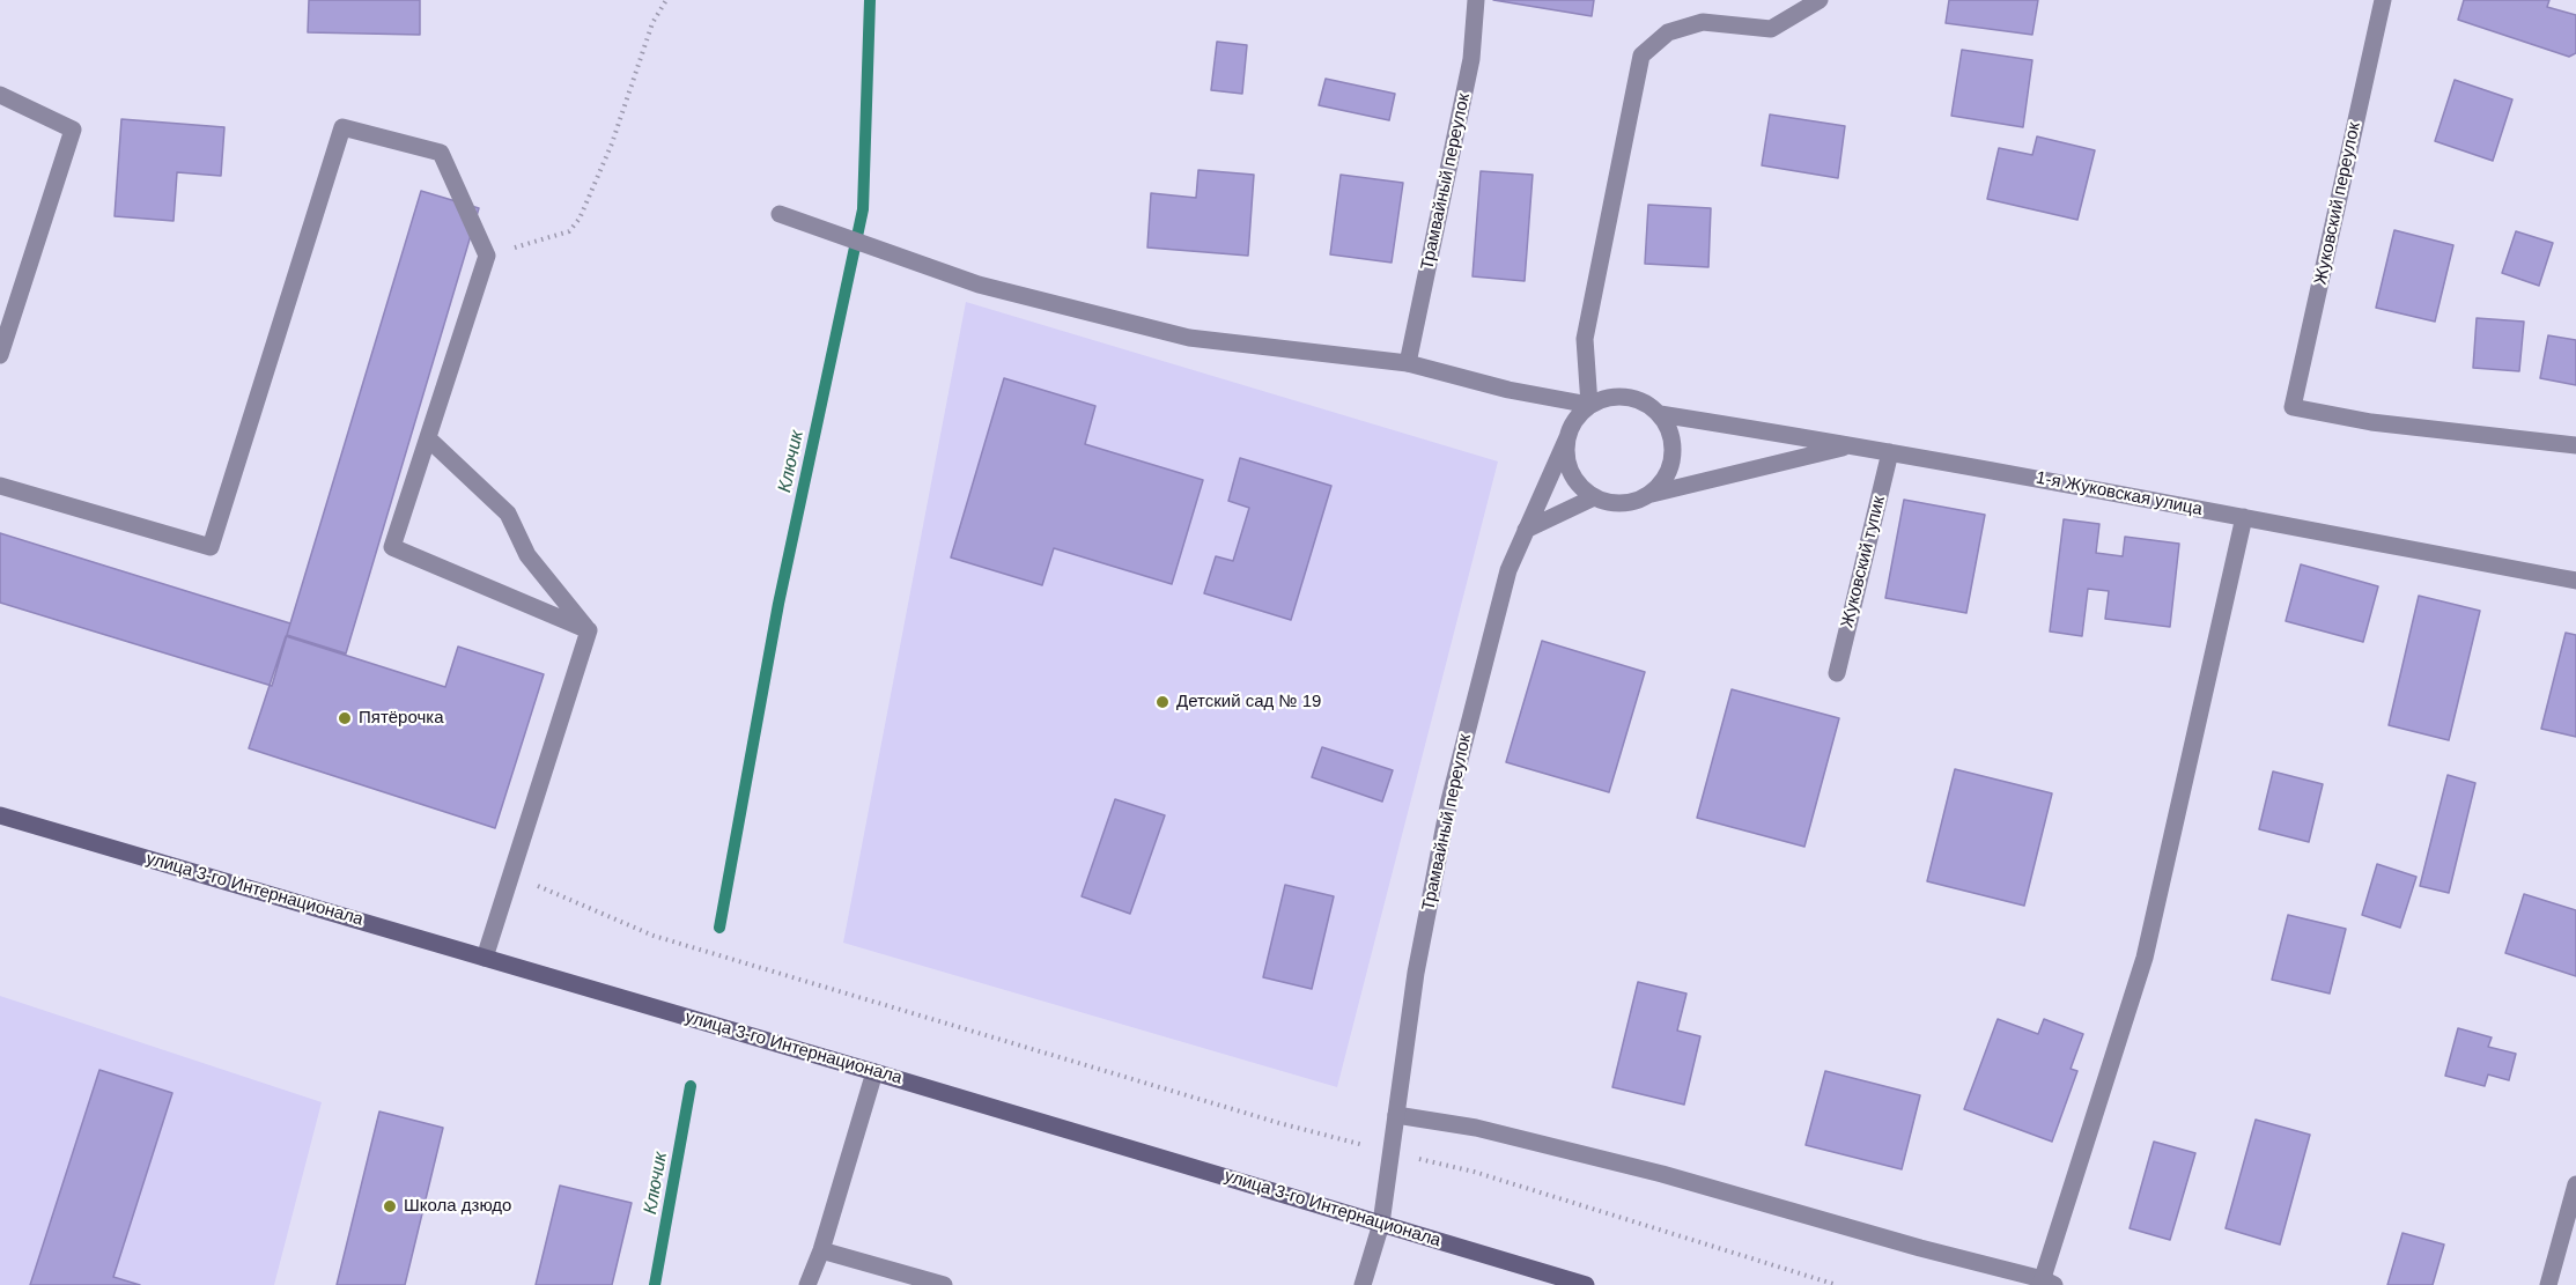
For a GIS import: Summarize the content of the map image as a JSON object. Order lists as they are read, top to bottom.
{
  "streets": {
    "main road": ["улица 3-го Интернационала"],
    "street": [
      "Трамвайный переулок",
      "Жуковский переулок",
      "1-я Жуковская улица",
      "Жуковский тупик"
    ]
  },
  "crossings": [
    ["Трамвайный переулок", "1-я Жуковская улица"],
    ["Трамвайный переулок", "улица 3-го Интернационала"],
    ["1-я Жуковская улица", "Жуковский тупик"]
  ],
  "water": ["Ключик"],
  "places": ["Детский сад № 19", "Пятёрочка", "Школа дзюдо"]
}
